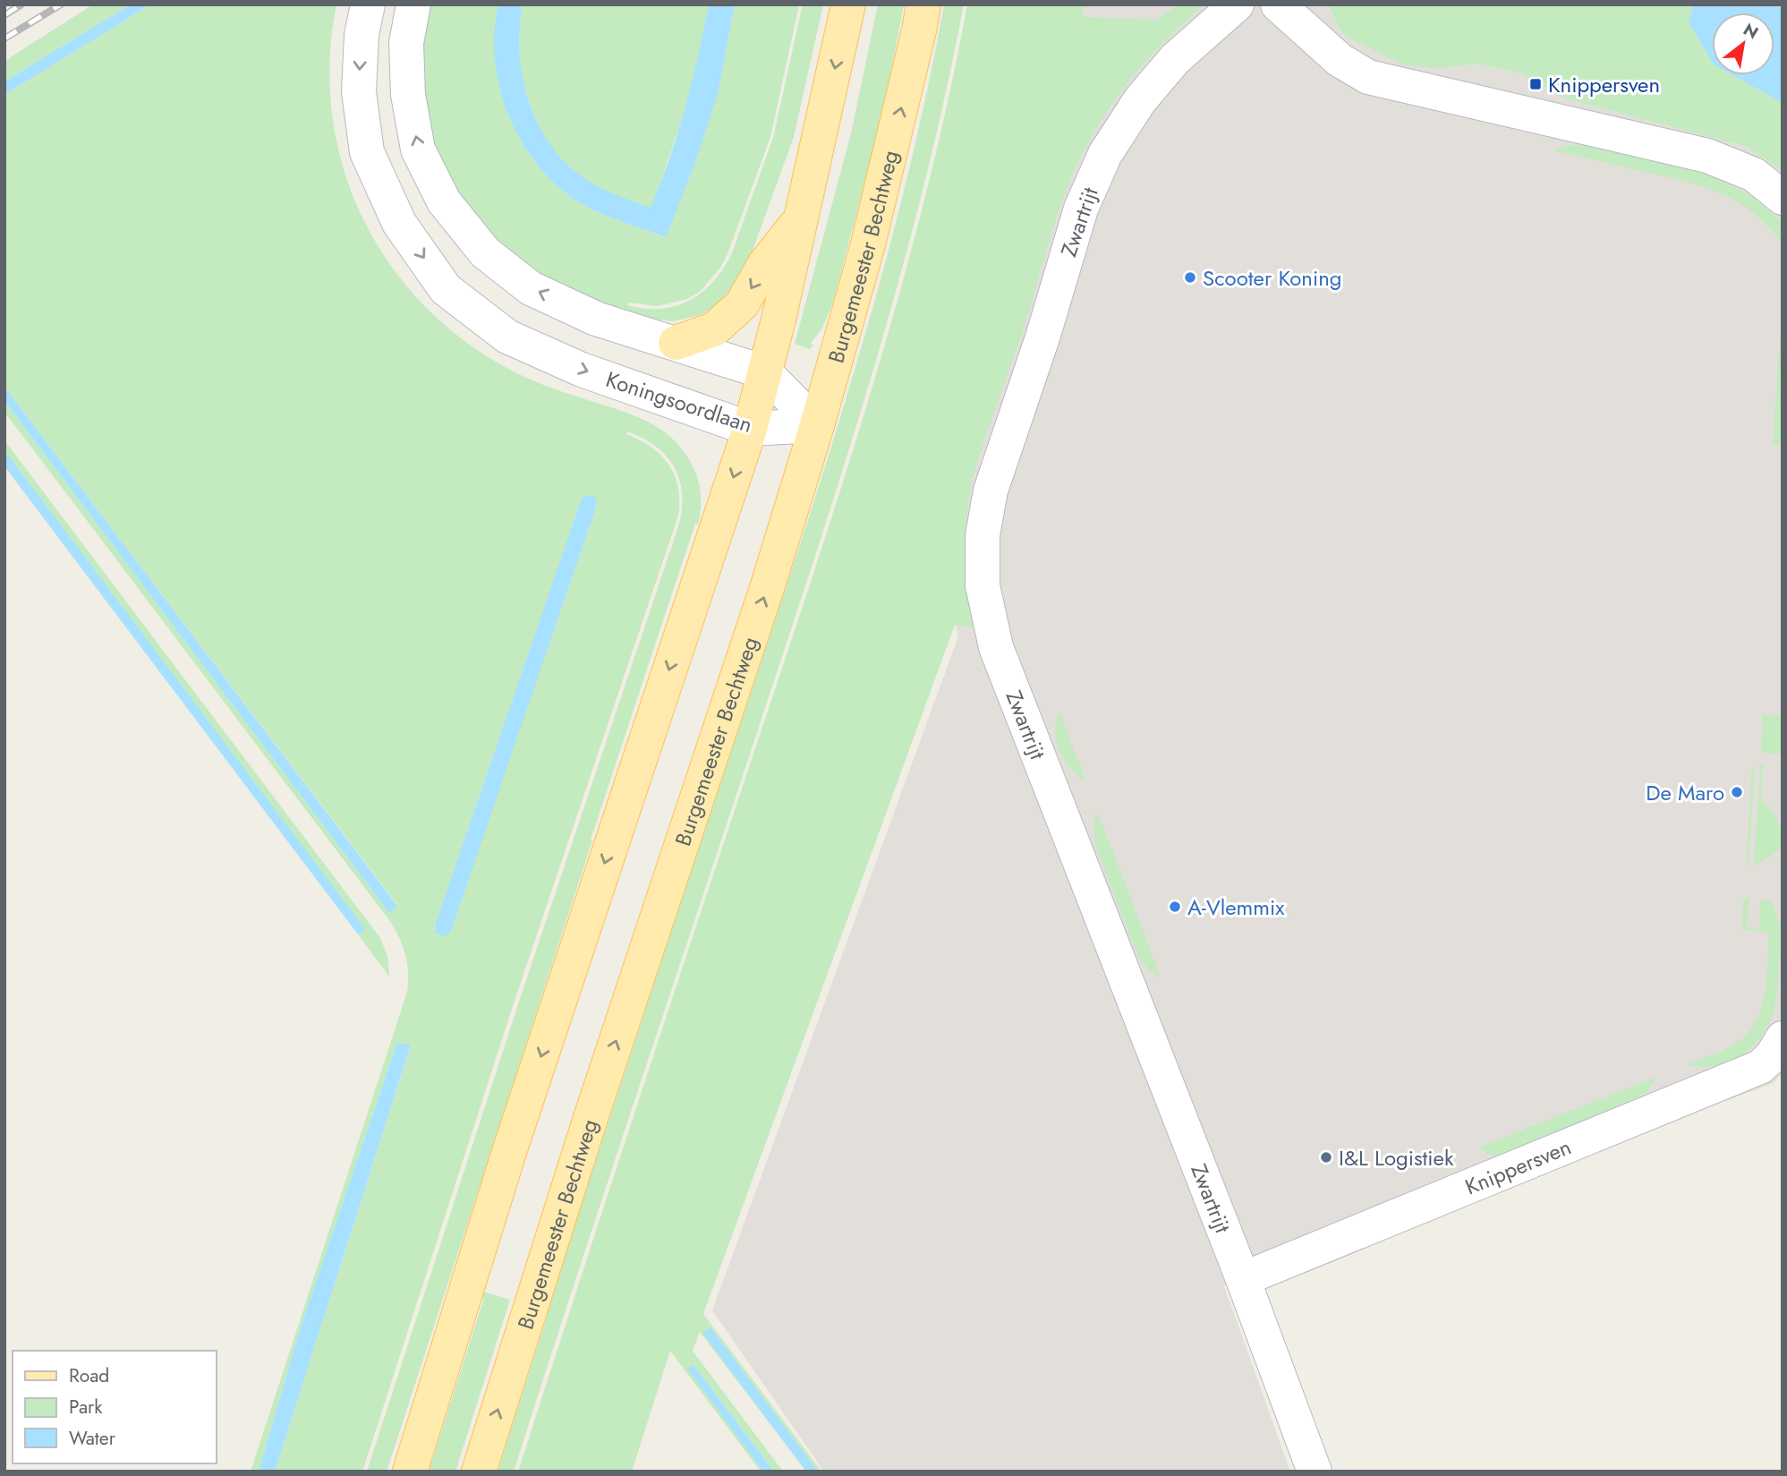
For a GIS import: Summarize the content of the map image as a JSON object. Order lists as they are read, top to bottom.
{
  "streets": {
    "main road": ["Burgemeester Bechtweg"],
    "street": ["Zwartrijt", "Koningsoordlaan", "Knippersven"]
  },
  "crossings": [
    ["Zwartrijt", "Knippersven"],
    ["Burgemeester Bechtweg", "Koningsoordlaan"]
  ],
  "one_way": ["Koningsoordlaan"],
  "places": {
    "transit": ["Knippersven"],
    "other": [
      "Scooter Koning",
      "De Maro",
      "A-Vlemmix",
      "I&L Logistiek"
    ]
  },
  "legend": ["Road", "Park", "Water"],
  "north": "top right"
}
